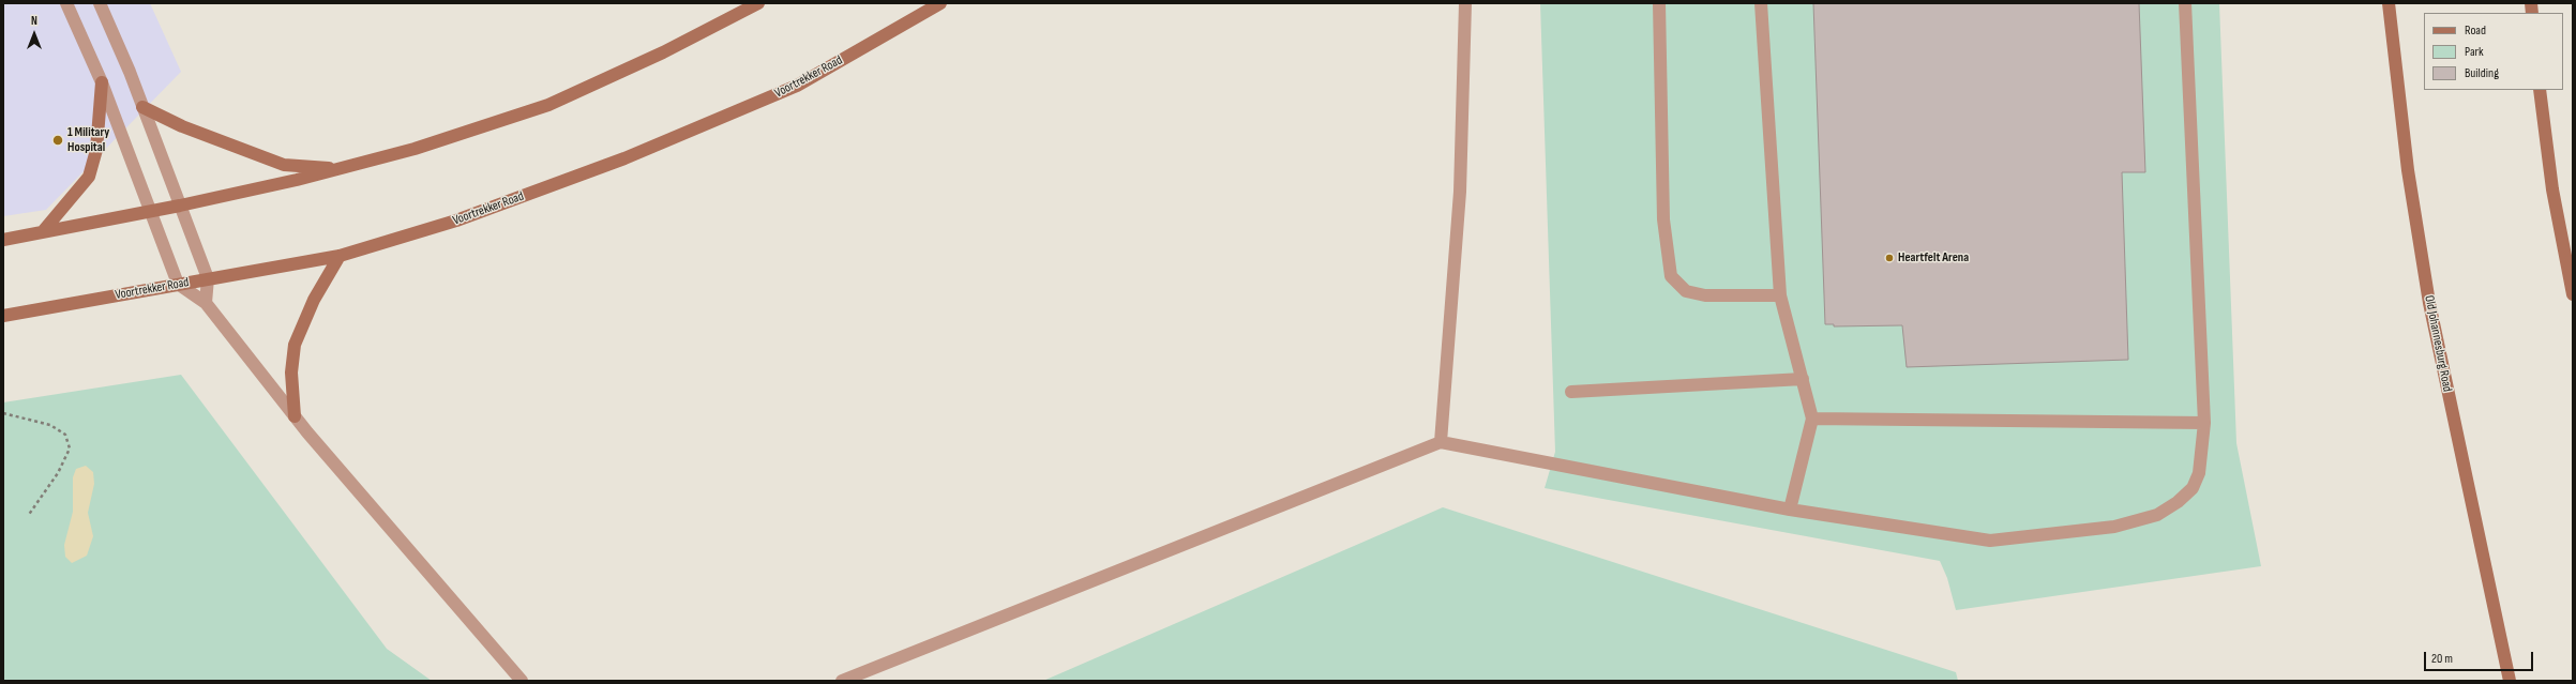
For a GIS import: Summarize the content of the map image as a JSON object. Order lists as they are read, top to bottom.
{
  "streets": {
    "street": ["Voortrekker Road", "Old Johannesburg Road"]
  },
  "places": ["1 Military Hospital", "Heartfelt Arena"],
  "legend": ["Road", "Park", "Building"],
  "scale_bar": "20 m",
  "north": "top"
}
